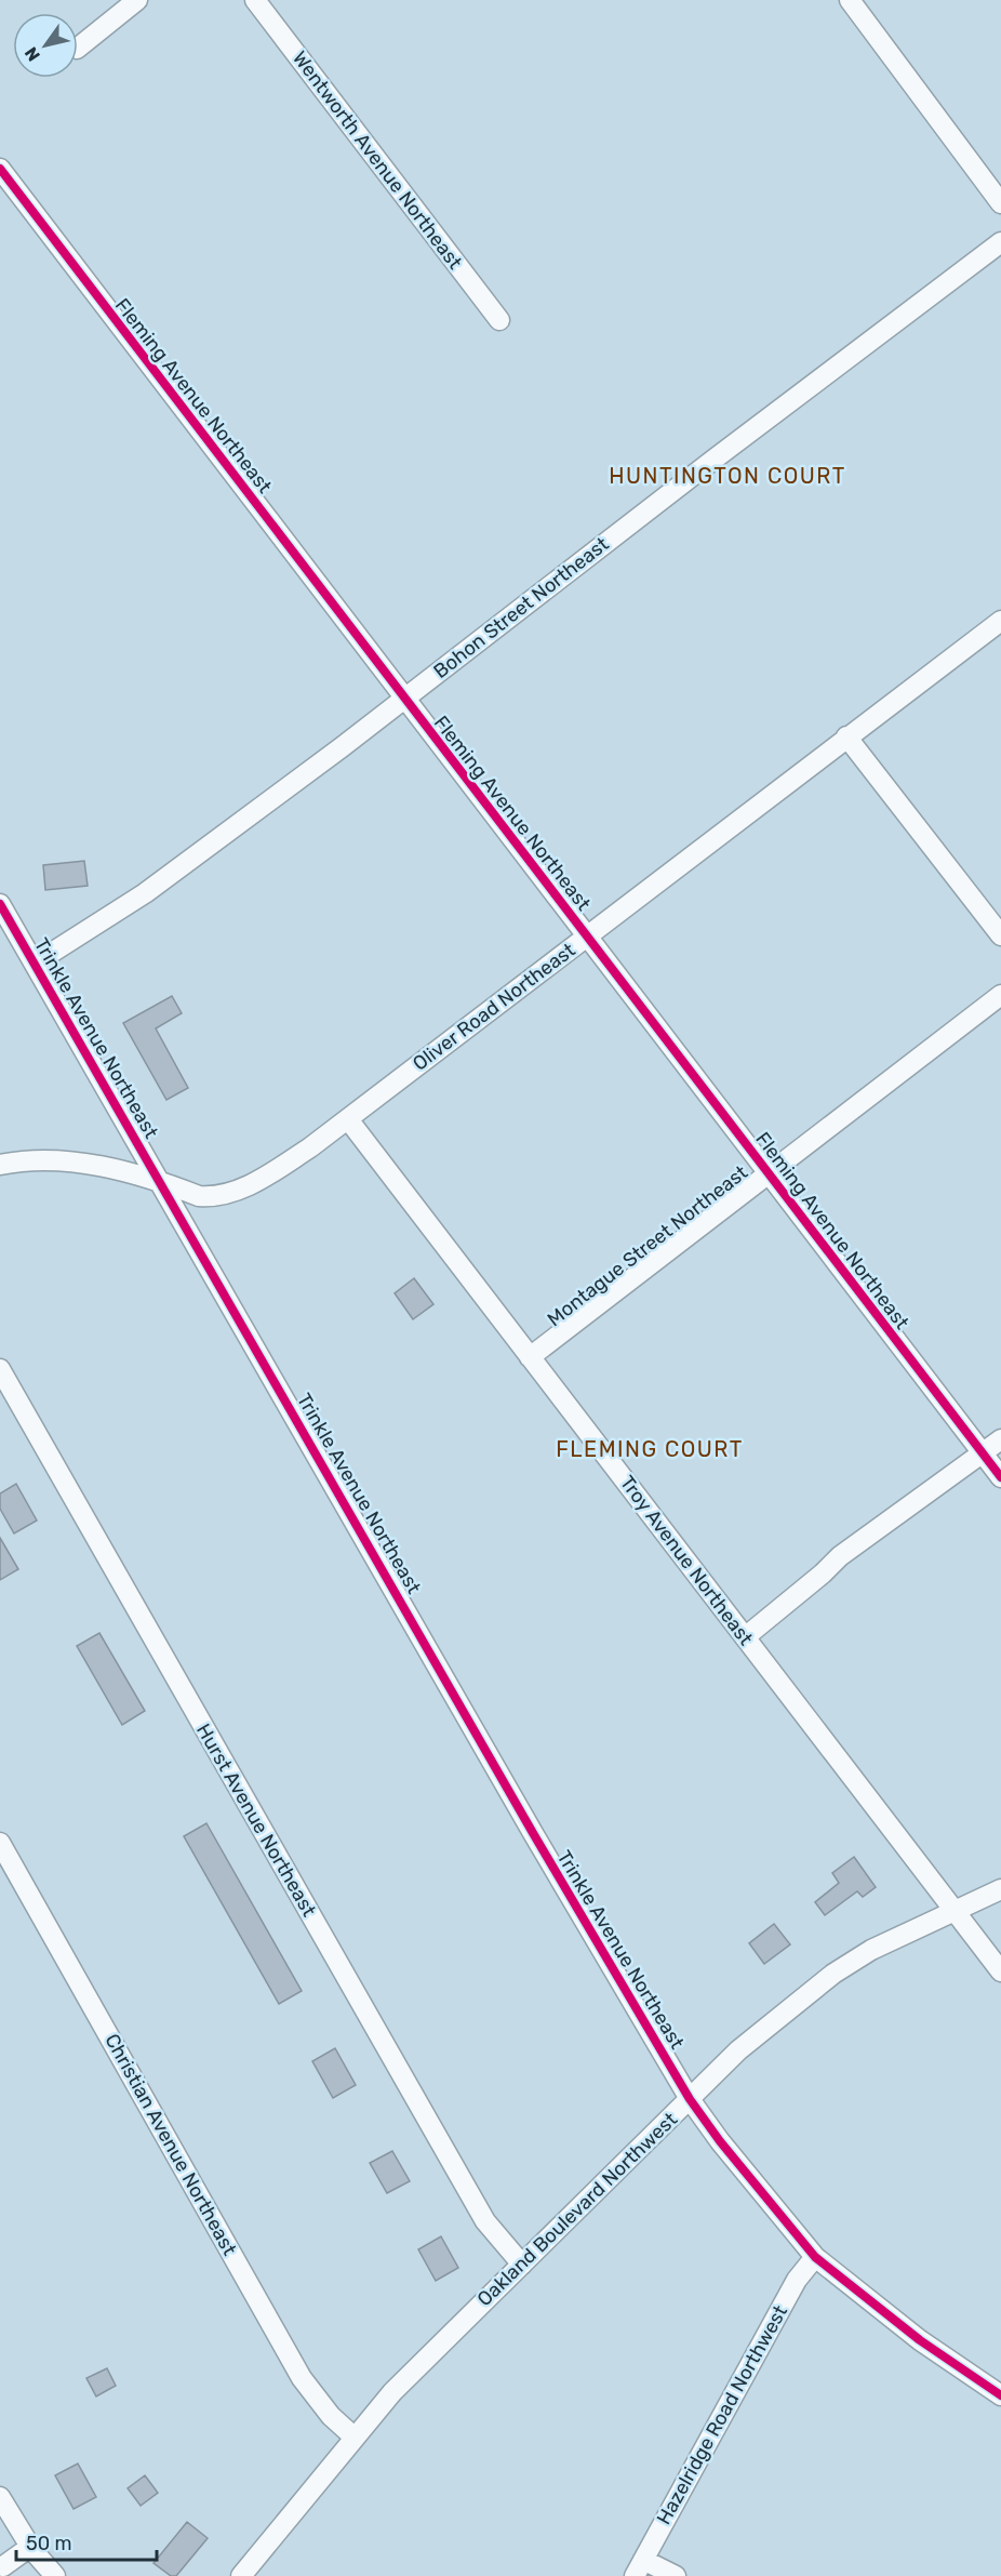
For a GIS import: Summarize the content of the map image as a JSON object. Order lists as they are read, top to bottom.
{
  "streets": {
    "street": [
      "Wentworth Avenue Northeast",
      "Fleming Avenue Northeast",
      "Bohon Street Northeast",
      "Oliver Road Northeast",
      "Trinkle Avenue Northeast",
      "Montague Street Northeast",
      "Troy Avenue Northeast",
      "Hurst Avenue Northeast",
      "Christian Avenue Northeast",
      "Oakland Boulevard Northwest",
      "Hazelridge Road Northwest"
    ]
  },
  "crossings": [
    ["Fleming Avenue Northeast", "Bohon Street Northeast"],
    ["Fleming Avenue Northeast", "Oliver Road Northeast"],
    ["Fleming Avenue Northeast", "Montague Street Northeast"],
    ["Bohon Street Northeast", "Trinkle Avenue Northeast"],
    ["Oliver Road Northeast", "Trinkle Avenue Northeast"],
    ["Oliver Road Northeast", "Troy Avenue Northeast"],
    ["Trinkle Avenue Northeast", "Oakland Boulevard Northwest"],
    ["Trinkle Avenue Northeast", "Hazelridge Road Northwest"],
    ["Montague Street Northeast", "Troy Avenue Northeast"],
    ["Troy Avenue Northeast", "Oakland Boulevard Northwest"],
    ["Hurst Avenue Northeast", "Oakland Boulevard Northwest"],
    ["Christian Avenue Northeast", "Oakland Boulevard Northwest"]
  ],
  "districts": ["HUNTINGTON COURT", "FLEMING COURT"],
  "scale_bar": "50 m",
  "north": "bottom left"
}
